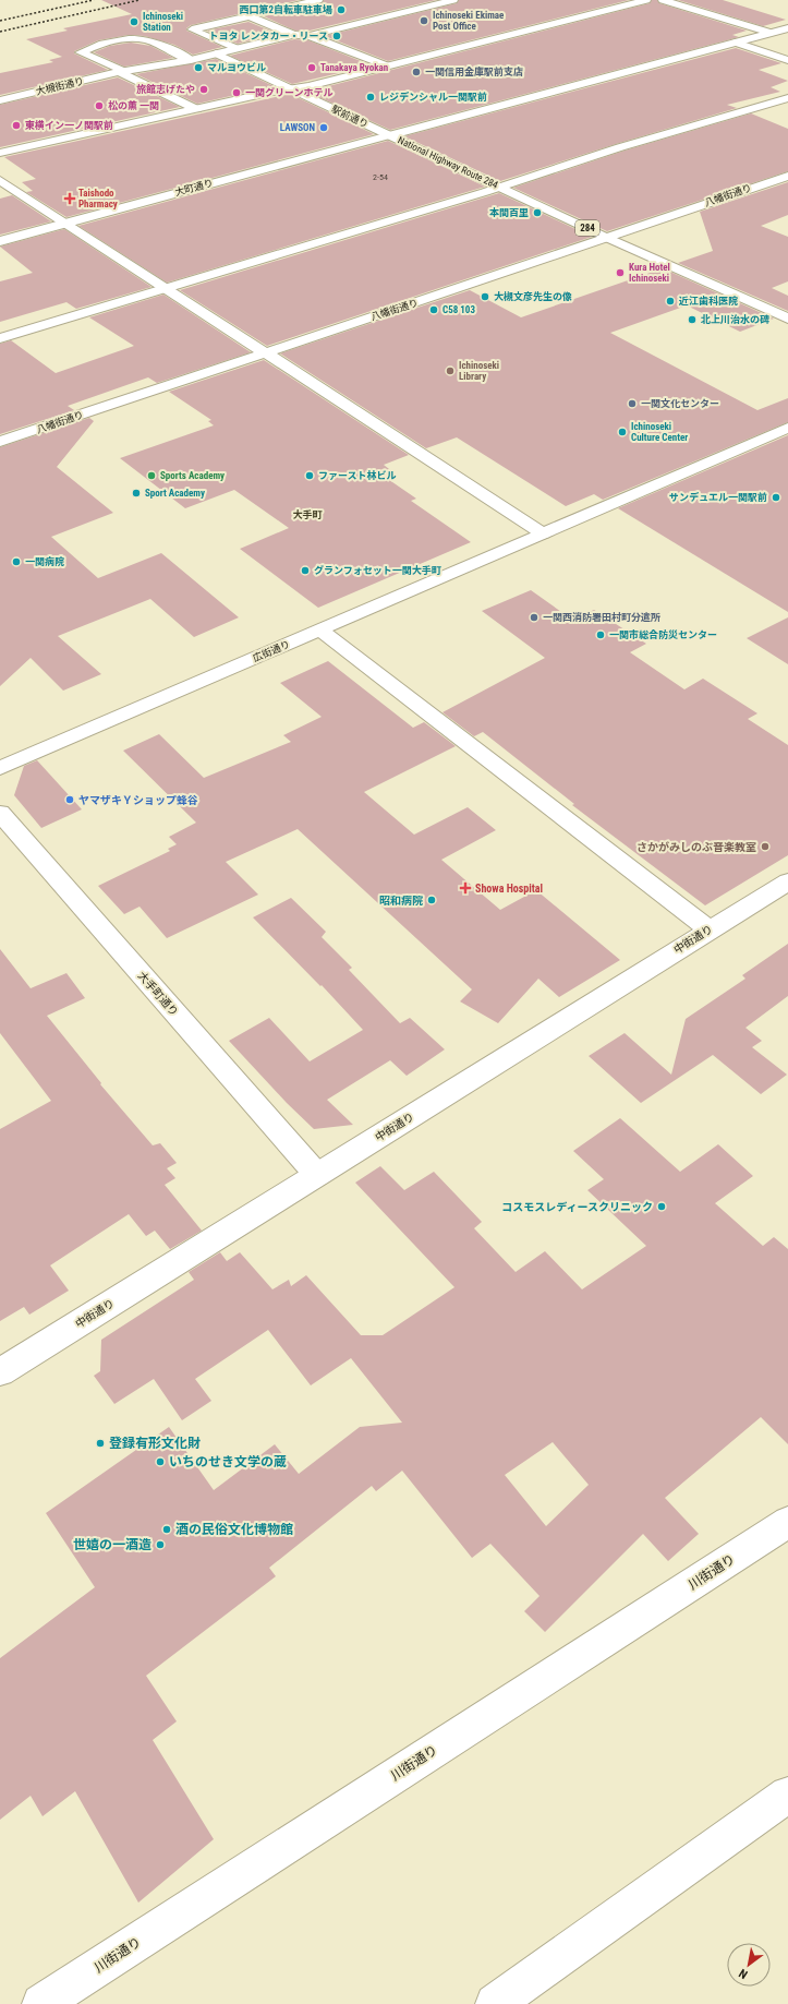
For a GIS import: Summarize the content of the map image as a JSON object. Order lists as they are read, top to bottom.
{
  "streets": {
    "main road": [
      "大槻街通り",
      "駅前通り",
      "National Highway Route 284",
      "大町通り",
      "八幡街通り",
      "284",
      "広街通り",
      "中街通り",
      "大手町通り",
      "川街通り"
    ]
  },
  "crossings": [
    ["大槻街通り", "駅前通り"],
    ["駅前通り", "National Highway Route 284"],
    ["駅前通り", "大町通り"],
    ["National Highway Route 284", "大町通り"],
    ["National Highway Route 284", "八幡街通り"],
    ["中街通り", "大手町通り"]
  ],
  "districts": ["大手町"],
  "places": {
    "other": [
      "西口第2自転車駐車場",
      "Ichinoseki Ekimae Post Office",
      "Ichinoseki Station",
      "トヨタ レンタカー・リース",
      "マルヨウビル",
      "Tanakaya Ryokan",
      "一関信用金庫駅前支店",
      "旅館志げたや",
      "一関グリーンホテル",
      "レジデンシャル一関駅前",
      "松の薫 一関",
      "東横イン一ノ関駅前",
      "LAWSON",
      "本間百里",
      "Kura Hotel Ichinoseki",
      "大槻文彦先生の像",
      "近江歯科医院",
      "C58 103",
      "北上川治水の碑",
      "Ichinoseki Library",
      "一関文化センター",
      "Ichinoseki Culture Center",
      "Sports Academy",
      "ファースト林ビル",
      "Sport Academy",
      "サンデュエル一関駅前",
      "一関病院",
      "グランフォセット一関大手町",
      "一関西消防署田村町分遣所",
      "一関市総合防災センター",
      "ヤマザキＹショップ蜂谷",
      "さかがみしのぶ音楽教室",
      "昭和病院",
      "コスモスレディースクリニック",
      "登録有形文化財",
      "いちのせき文学の蔵",
      "酒の民俗文化博物館",
      "世嬉の一酒造"
    ],
    "health": ["Taishodo Pharmacy", "Showa Hospital"]
  },
  "house_numbers": ["2-54"],
  "north": "bottom left"
}
